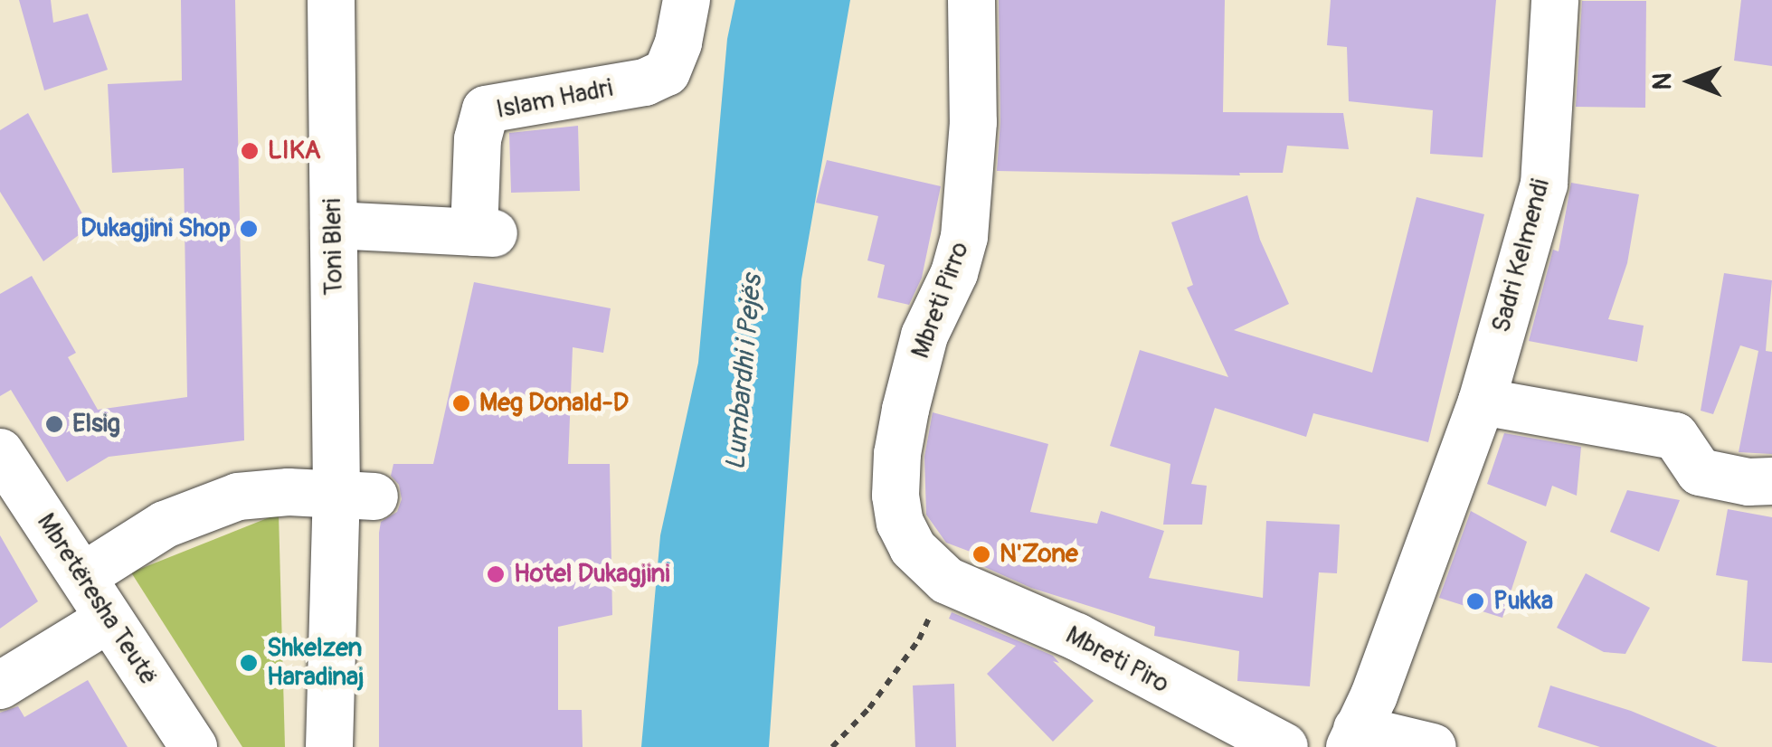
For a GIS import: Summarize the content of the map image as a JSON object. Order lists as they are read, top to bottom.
{
  "streets": {
    "street": [
      "Islam Hadri",
      "Toni Bleri",
      "Sadri Kelmendi",
      "Mbreti Pirro",
      "Mbretëresha Teutë",
      "Mbreti Piro"
    ]
  },
  "crossings": [
    ["Islam Hadri", "Toni Bleri"],
    ["Mbreti Pirro", "Mbreti Piro"]
  ],
  "water": ["Lumbardhi i Pejës"],
  "places": [
    "LIKA",
    "Dukagjini Shop",
    "Meg Donald-D",
    "Elsig",
    "N'Zone",
    "Hotel Dukagjini",
    "Pukka",
    "Shkelzen Haradinaj"
  ],
  "north": "left"
}
